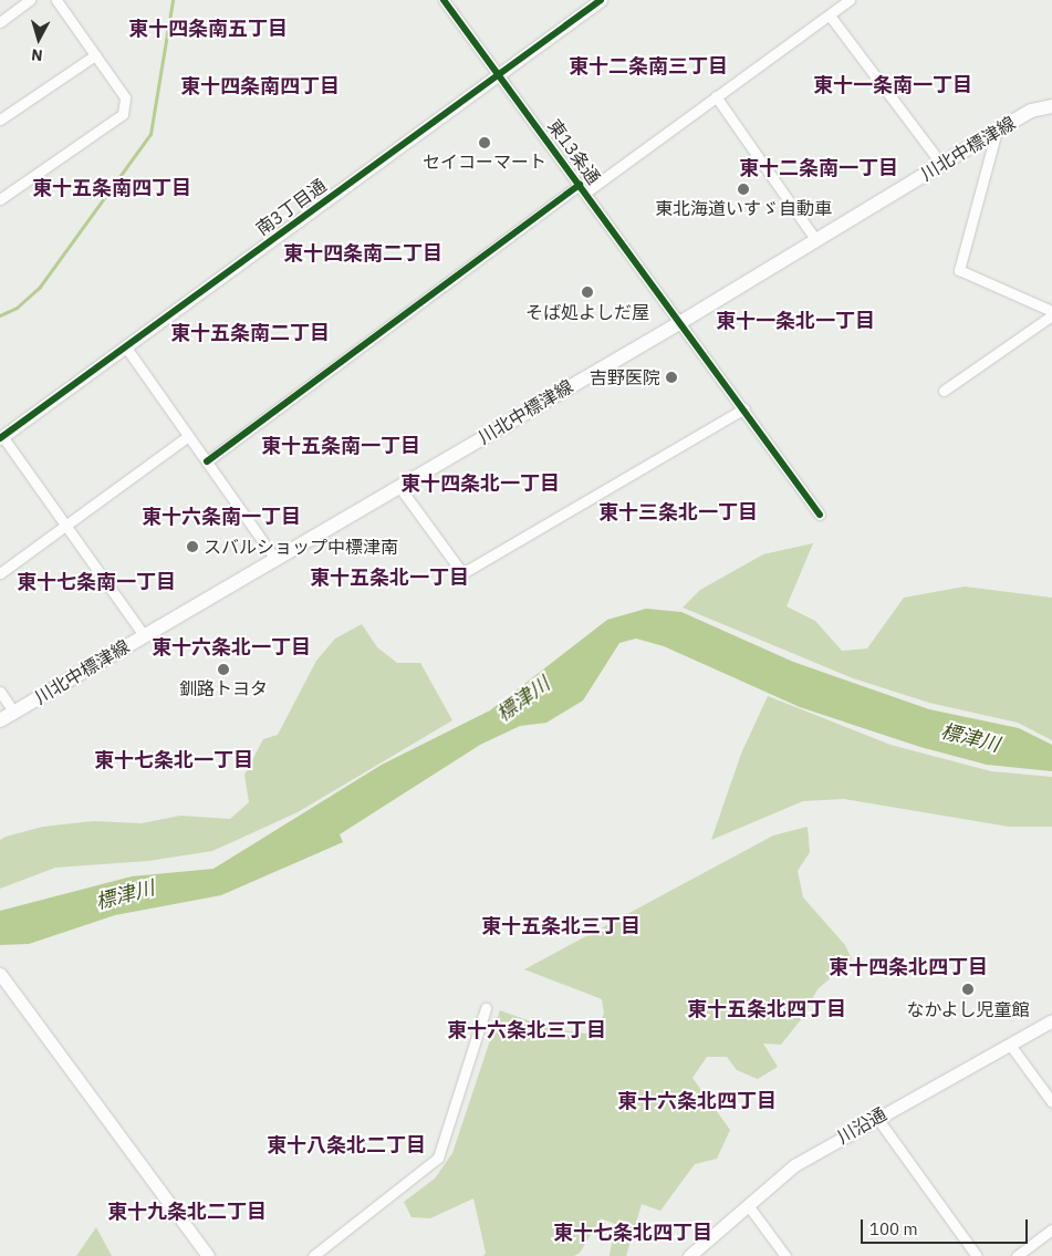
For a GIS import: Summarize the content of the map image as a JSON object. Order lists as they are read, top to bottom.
{
  "streets": {
    "main road": ["川北中標津線"],
    "street": ["東13条通", "南3丁目通", "川沿通"]
  },
  "crossings": [
    ["川北中標津線", "東13条通"],
    ["東13条通", "南3丁目通"]
  ],
  "districts": [
    "東十四条南五丁目",
    "東十二条南三丁目",
    "東十一条南一丁目",
    "東十四条南四丁目",
    "東十二条南一丁目",
    "東十五条南四丁目",
    "東十四条南二丁目",
    "東十一条北一丁目",
    "東十五条南二丁目",
    "東十五条南一丁目",
    "東十四条北一丁目",
    "東十三条北一丁目",
    "東十六条南一丁目",
    "東十五条北一丁目",
    "東十七条南一丁目",
    "東十六条北一丁目",
    "東十七条北一丁目",
    "東十五条北三丁目",
    "東十四条北四丁目",
    "東十五条北四丁目",
    "東十六条北三丁目",
    "東十六条北四丁目",
    "東十八条北二丁目",
    "東十九条北二丁目",
    "東十七条北四丁目"
  ],
  "water": ["標津川"],
  "places": [
    "セイコーマート",
    "東北海道いすゞ自動車",
    "そば処よしだ屋",
    "吉野医院",
    "スバルショップ中標津南",
    "釧路トヨタ",
    "なかよし児童館"
  ],
  "scale_bar": "100 m",
  "north": "bottom"
}
